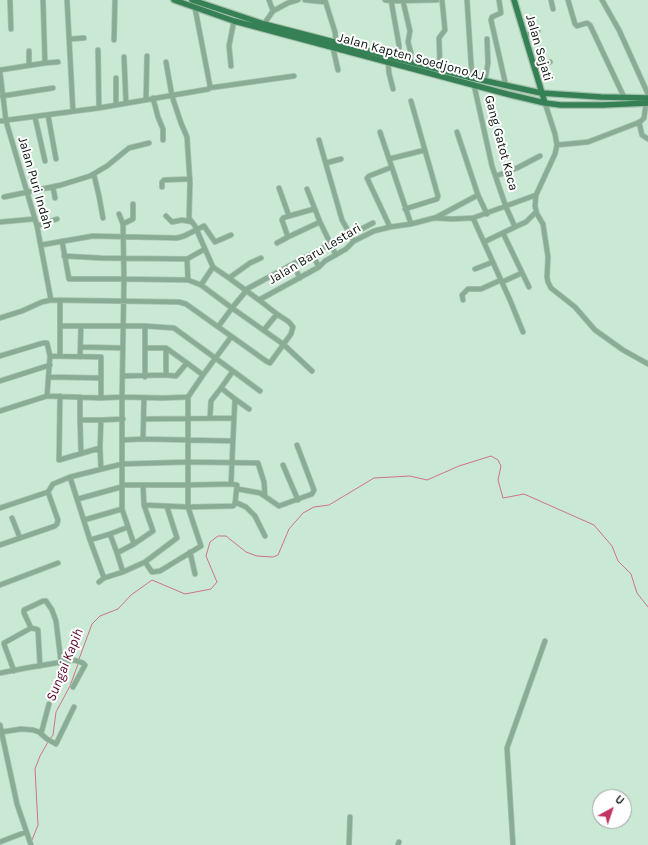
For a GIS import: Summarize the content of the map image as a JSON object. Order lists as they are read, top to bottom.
{
  "streets": {
    "main road": ["Jalan Sejati", "Jalan Kapten Soedjono AJ"],
    "street": ["Gang Gatot Kaca", "Jalan Puri Indah", "Jalan Baru Lestari"]
  },
  "crossings": [
    ["Jalan Sejati", "Jalan Kapten Soedjono AJ"],
    ["Jalan Kapten Soedjono AJ", "Gang Gatot Kaca"],
    ["Gang Gatot Kaca", "Jalan Baru Lestari"]
  ],
  "water": ["Sungai Kapih"],
  "north": "top right"
}
